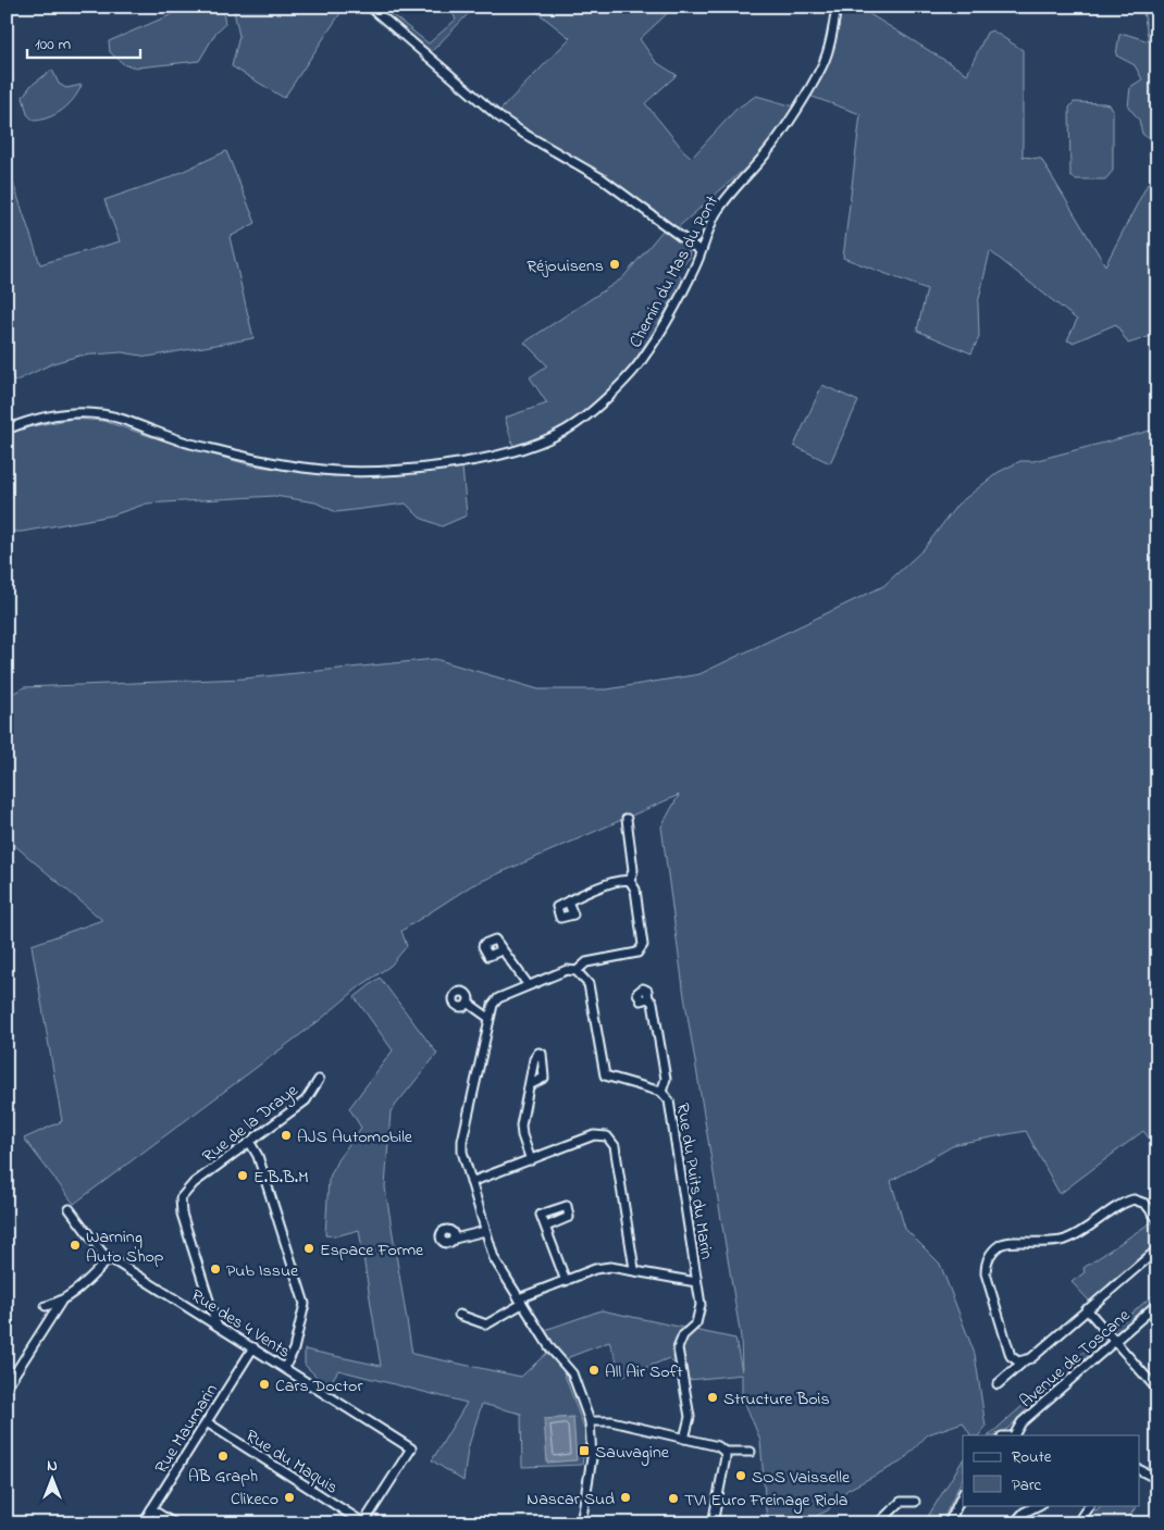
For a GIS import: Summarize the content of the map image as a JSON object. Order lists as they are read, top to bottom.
{
  "streets": {
    "street": [
      "Chemin du Mas du Pont",
      "Rue de la Draye",
      "Rue du Puits du Marin",
      "Rue des 4 Vents",
      "Avenue de Toscane",
      "Rue Maumarin",
      "Rue du Maquis"
    ]
  },
  "crossings": [
    ["Rue de la Draye", "Rue des 4 Vents"],
    ["Rue des 4 Vents", "Rue Maumarin"],
    ["Rue des 4 Vents", "Rue du Maquis"],
    ["Rue Maumarin", "Rue du Maquis"]
  ],
  "places": {
    "other": [
      "Réjouisens",
      "AJS Automobile",
      "E.B.B.M",
      "Warning Auto Shop",
      "Espace Forme",
      "Pub Issue",
      "All Air Soft",
      "Cars Doctor",
      "Structure Bois",
      "AB Graph",
      "SOS Vaisselle",
      "Clikeco",
      "Nascar Sud",
      "TVI Euro Freinage Riola"
    ],
    "transit": ["Sauvagine"]
  },
  "legend": ["Route", "Parc"],
  "scale_bar": "100 m",
  "north": "top"
}
